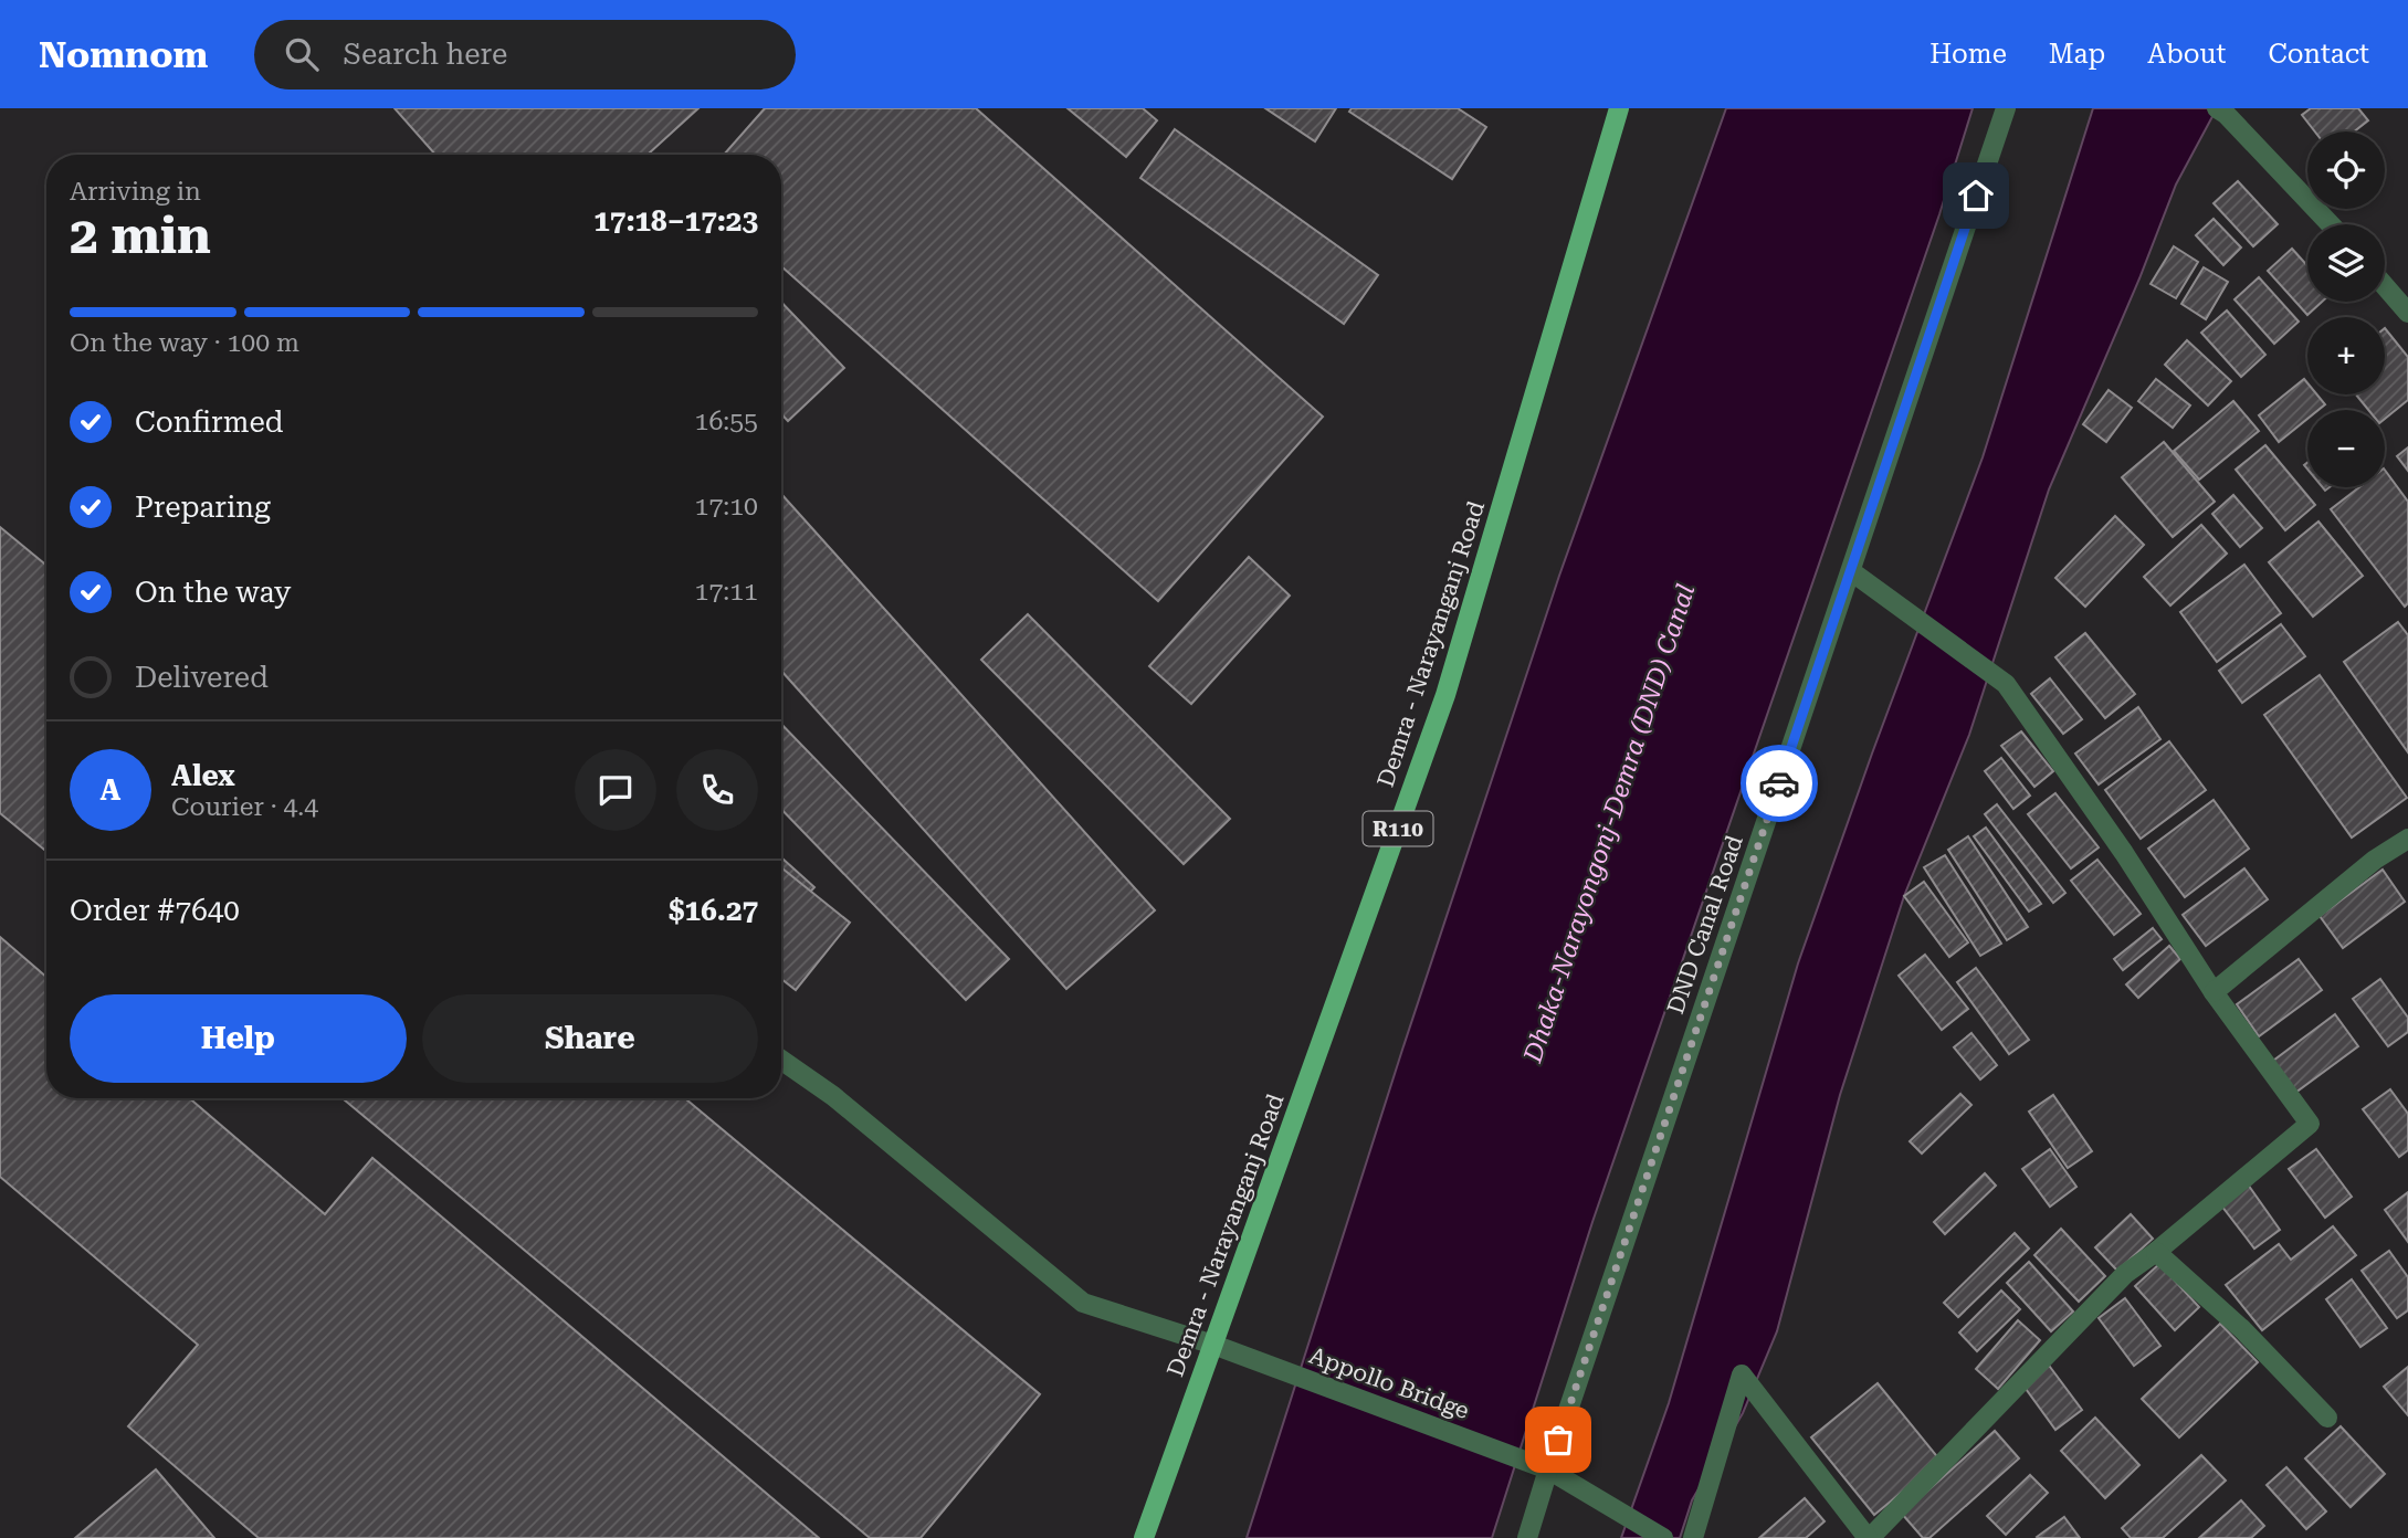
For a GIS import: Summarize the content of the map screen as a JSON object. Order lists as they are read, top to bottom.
{
  "streets": {
    "main road": ["Demra - Narayanganj Road", "R110"],
    "street": ["DND Canal Road", "Appollo Bridge"]
  },
  "crossings": [
    ["Demra - Narayanganj Road", "Appollo Bridge"],
    ["DND Canal Road", "Appollo Bridge"]
  ],
  "water": ["Dhaka-Narayongonj-Demra (DND) Canal"],
  "page": {
    "header": "Nomnom",
    "search": "Search here",
    "nav": [
      "Home",
      "Map",
      "About",
      "Contact"
    ],
    "map_buttons": ["+", "−"],
    "heading": ["2 min", "Arriving in", "17:18–17:23"],
    "panel": [
      "Alex",
      "Courier · 4.4",
      "Order #7640",
      "$16.27"
    ],
    "bar": "On the way · 100 m",
    "list": [
      ["Confirmed", "16:55"],
      ["Preparing", "17:10"],
      ["On the way", "17:11"],
      "Delivered"
    ],
    "round": "A",
    "buttons": ["Help", "Share"]
  }
}
